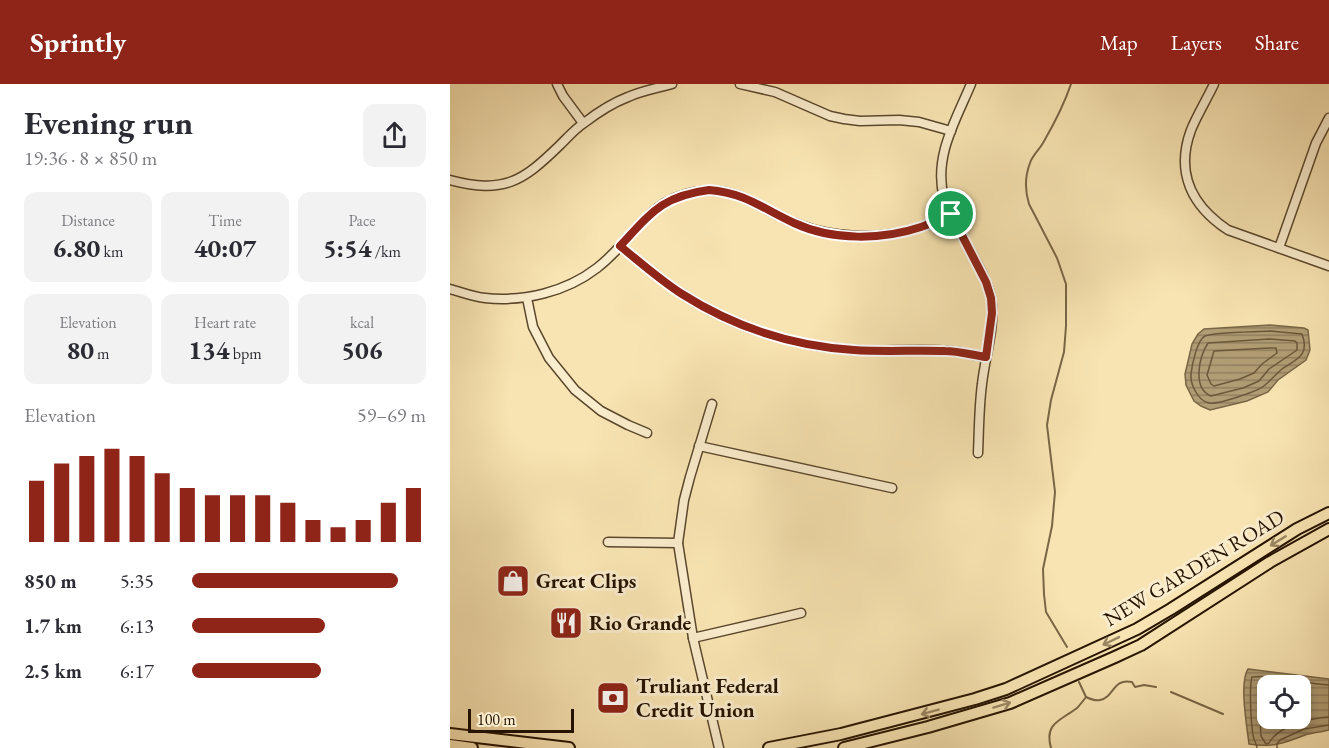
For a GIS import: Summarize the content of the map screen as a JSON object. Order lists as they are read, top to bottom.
{
  "streets": {
    "main road": ["NEW GARDEN ROAD"]
  },
  "places": {
    "shop": ["Great Clips"],
    "restaurant": ["Rio Grande"],
    "bank": ["Truliant Federal Credit Union"]
  },
  "scale_bar": "100 m",
  "page": {
    "header": "Sprintly",
    "nav": ["Map", "Layers", "Share"],
    "heading": ["Evening run", "19:36 · 8 × 850 m"],
    "stats": [
      ["Distance", "6.80 km"],
      ["Time", "40:07"],
      ["Pace", "5:54 /km"],
      ["Elevation", "80 m"],
      ["Heart rate", "134 bpm"],
      ["kcal", "506"]
    ],
    "chart": ["Elevation", "59–69 m"],
    "list": [
      {
        "name": "850 m",
        "note": "5:35"
      },
      {
        "name": "1.7 km",
        "note": "6:13"
      },
      {
        "name": "2.5 km",
        "note": "6:17"
      }
    ],
    "scale": "100 m"
  }
}
